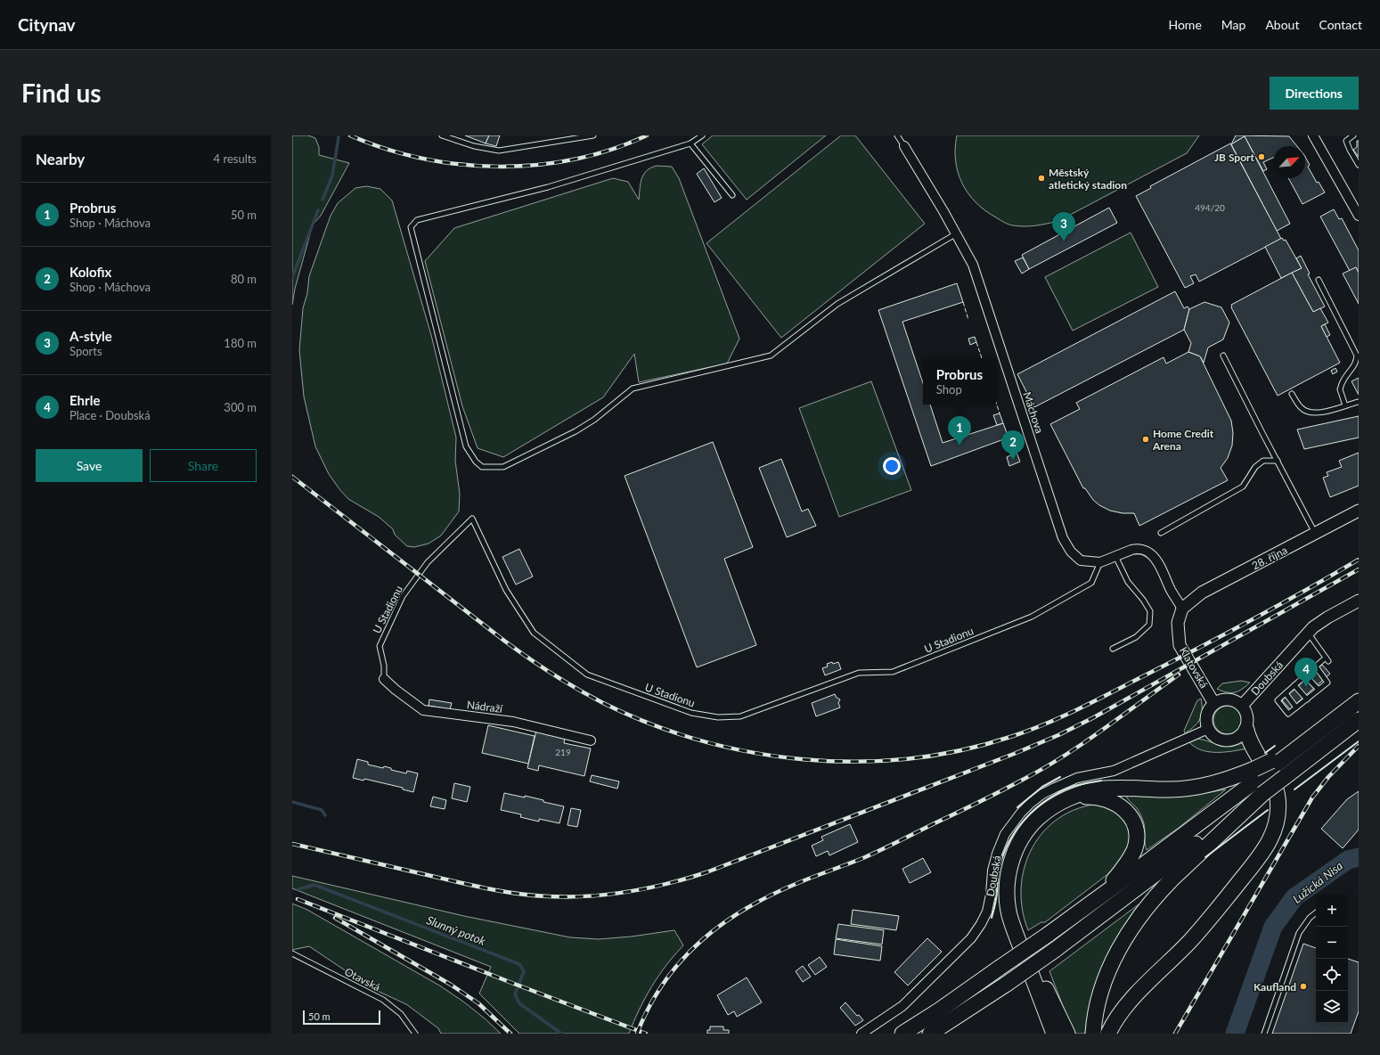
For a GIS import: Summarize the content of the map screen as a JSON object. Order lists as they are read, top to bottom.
{
  "streets": {
    "street": [
      "Máchova",
      "28. října",
      "Klatovská",
      "Doubská",
      "Nádraží"
    ],
    "lane": ["U Stadionu", "Otavská"]
  },
  "crossings": [
    ["Máchova", "U Stadionu"],
    ["28. října", "Klatovská"],
    ["U Stadionu", "Nádraží"],
    ["Klatovská", "Doubská"]
  ],
  "water": ["Lužická Nisa", "Slunný potok"],
  "places": [
    "JB Sport",
    "Městský atletický stadion",
    "Home Credit Arena",
    "Kaufland"
  ],
  "house_numbers": ["494/20", "219"],
  "scale_bar": "50 m",
  "north": "top right",
  "page": {
    "header": "Citynav",
    "nav": [
      "Home",
      "Map",
      "About",
      "Contact"
    ],
    "buttons": [
      "Directions",
      ["Save", "Share"]
    ],
    "title": "Find us",
    "heading": ["Nearby", "4 results"],
    "list": [
      {
        "mark": "1",
        "name": "Probrus",
        "note": "Shop · Máchova",
        "value": "50 m"
      },
      {
        "mark": "2",
        "name": "Kolofix",
        "note": "Shop · Máchova",
        "value": "80 m"
      },
      {
        "mark": "3",
        "name": "A-style",
        "note": "Sports",
        "value": "180 m"
      },
      {
        "mark": "4",
        "name": "Ehrle",
        "note": "Place · Doubská",
        "value": "300 m"
      }
    ],
    "pins": [
      "3",
      "1",
      "2",
      "4"
    ],
    "popup": ["Probrus", "Shop"],
    "map_buttons": ["+", "−"],
    "scale": "50 m"
  }
}
